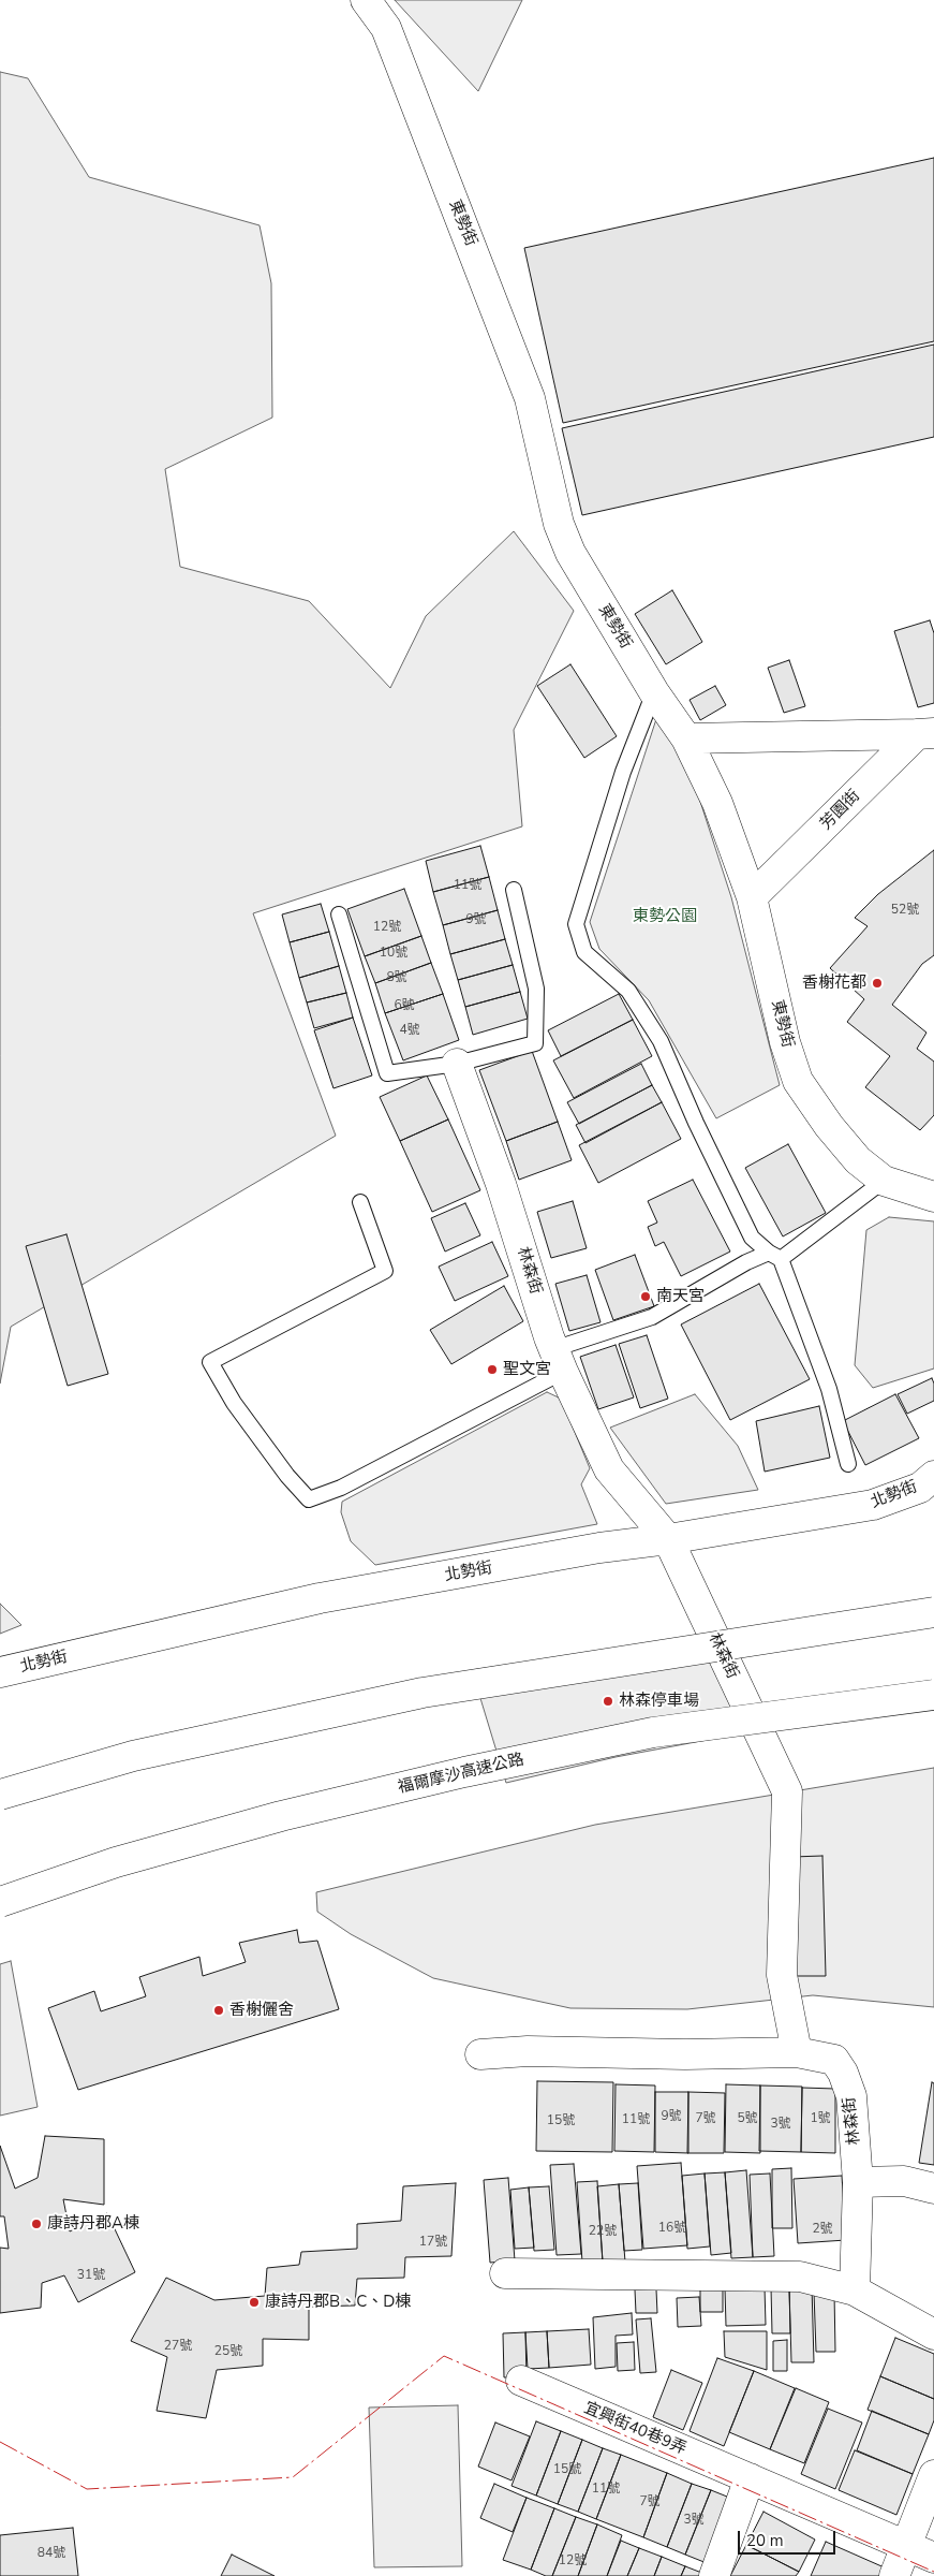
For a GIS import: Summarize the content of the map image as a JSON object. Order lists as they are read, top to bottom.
{
  "streets": {
    "main road": [
      "東勢街",
      "芳園街",
      "林森街",
      "北勢街",
      "福爾摩沙高速公路",
      "宜興街40巷9弄"
    ]
  },
  "crossings": [
    ["東勢街", "芳園街"],
    ["林森街", "北勢街"]
  ],
  "parks": ["東勢公園"],
  "places": [
    "香榭花都",
    "南天宮",
    "聖文宮",
    "林森停車場",
    "香榭儷舍",
    "康詩丹郡A棟",
    "康詩丹郡B、C、D棟"
  ],
  "house_numbers": [
    "11號",
    "52號",
    "9號",
    "12號",
    "10號",
    "8號",
    "6號",
    "4號",
    "9號",
    "7號",
    "5號",
    "1號",
    "11號",
    "15號",
    "3號",
    "16號",
    "2號",
    "22號",
    "17號",
    "31號",
    "27號",
    "25號",
    "15號",
    "11號",
    "7號",
    "3號",
    "84號",
    "12號"
  ],
  "scale_bar": "20 m"
}
